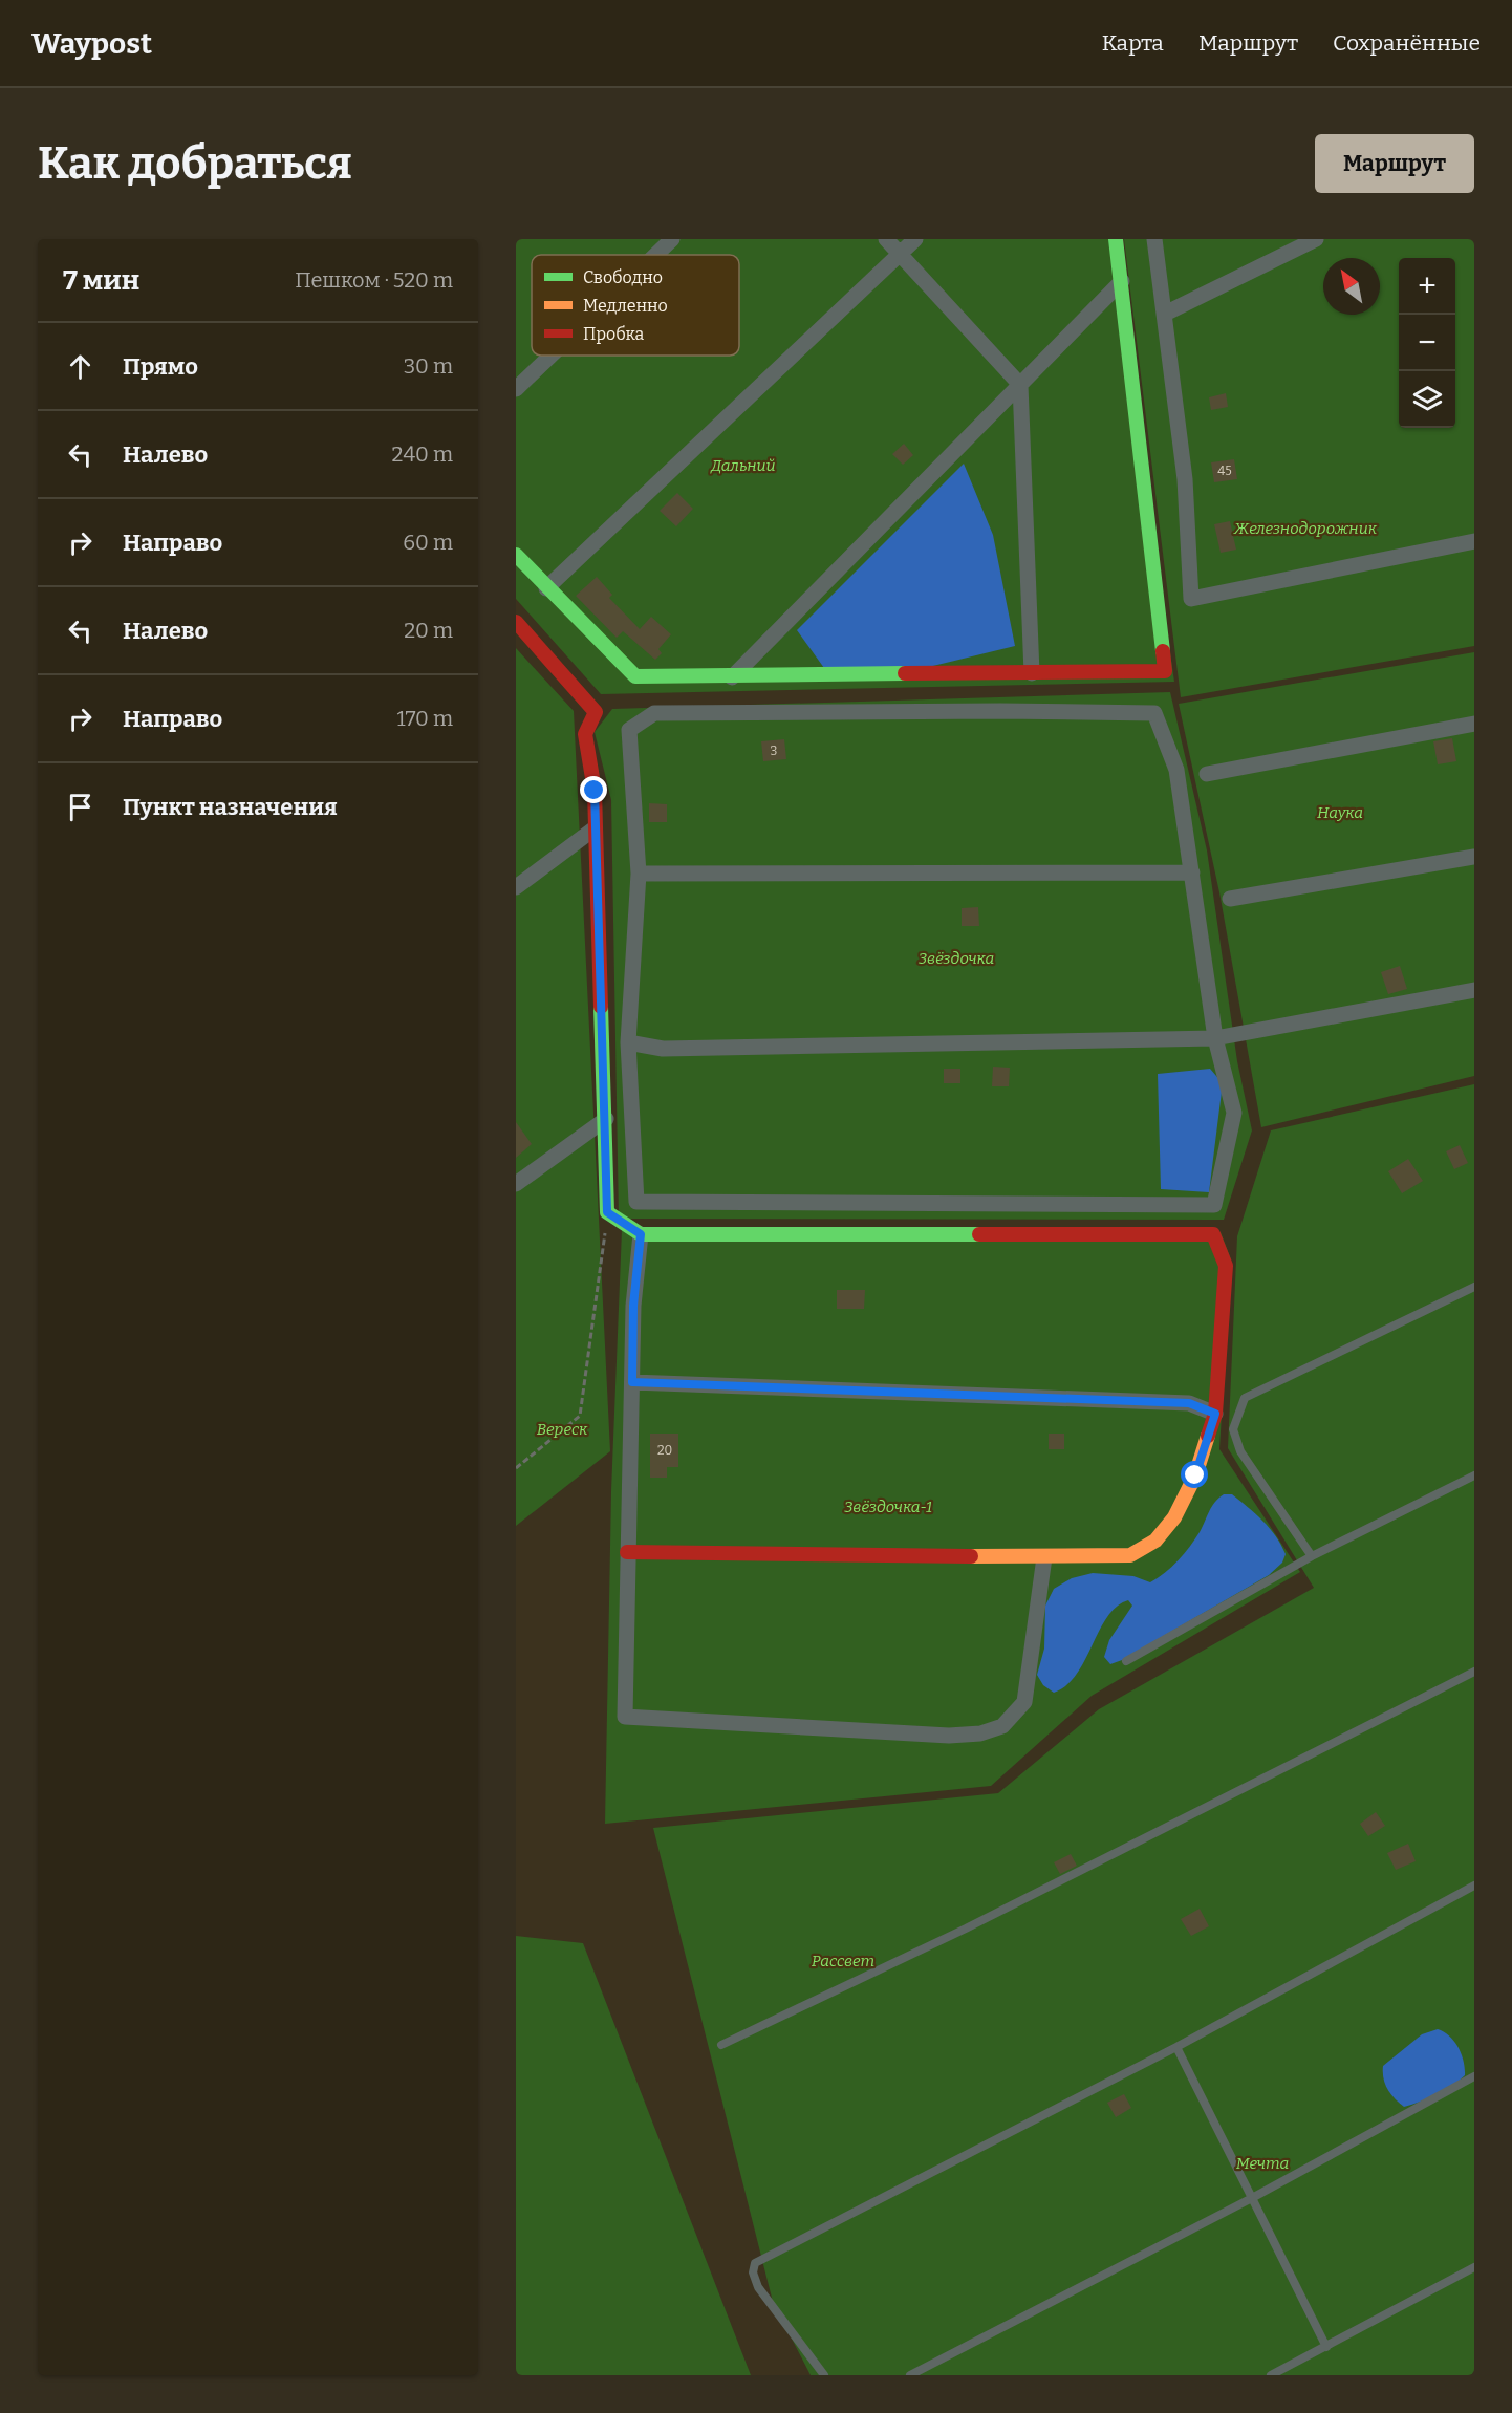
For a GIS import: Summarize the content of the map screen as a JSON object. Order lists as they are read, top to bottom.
{
  "parks": [
    "Дальний",
    "Железнодорожник",
    "Наука",
    "Звёздочка",
    "Вереск",
    "Звёздочка-1",
    "Рассвет",
    "Мечта"
  ],
  "house_numbers": ["45", "3", "20"],
  "legend": ["Свободно", "Медленно", "Пробка"],
  "north": "top left",
  "page": {
    "header": "Waypost",
    "nav": ["Карта", "Маршрут", "Сохранённые"],
    "buttons": "Маршрут",
    "title": "Как добраться",
    "heading": ["7 мин", "Пешком · 520 m"],
    "map_buttons": ["+", "−"],
    "list": [
      ["Прямо", "30 m"],
      ["Налево", "240 m"],
      ["Направо", "60 m"],
      ["Налево", "20 m"],
      ["Направо", "170 m"],
      "Пункт назначения"
    ]
  }
}
